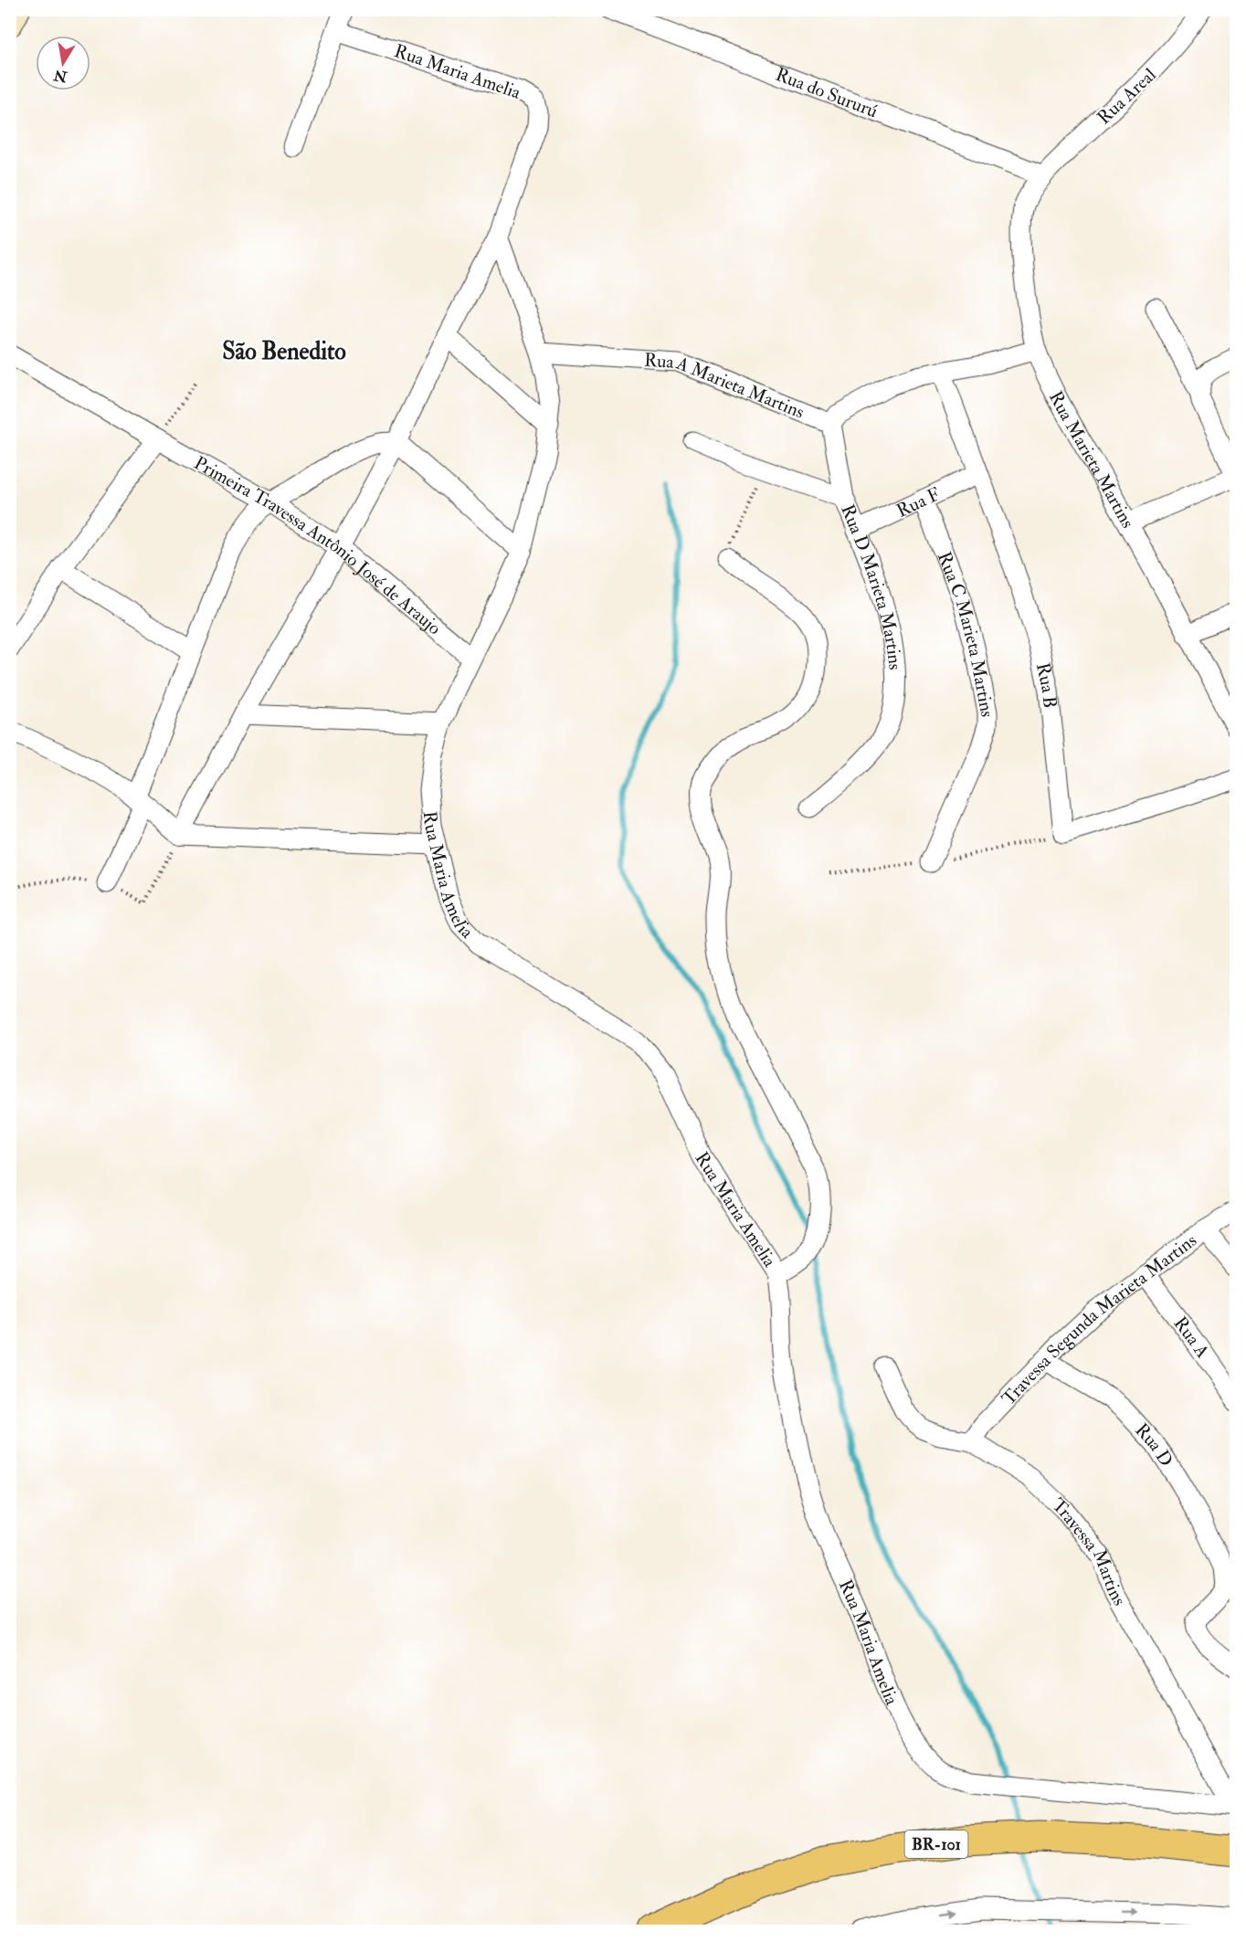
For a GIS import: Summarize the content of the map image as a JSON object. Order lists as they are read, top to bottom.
{
  "streets": {
    "highway": ["BR-101"],
    "street": [
      "Rua Maria Amelia",
      "Rua do Sururú",
      "Rua Areal",
      "Rua A Marieta Martins",
      "Rua Marieta Martins",
      "Rua F",
      "Primeira Travessa Antônio José de Araujo",
      "Rua D Marieta Martins",
      "Rua C Marieta Martins",
      "Rua B",
      "Travessa Segunda Marieta Martins",
      "Rua A",
      "Rua D",
      "Travessa Martins"
    ]
  },
  "crossings": [
    ["Rua Maria Amelia", "Rua A Marieta Martins"],
    ["Rua Maria Amelia", "Primeira Travessa Antônio José de Araujo"],
    ["Rua Maria Amelia", "Travessa Martins"],
    ["Rua do Sururú", "Rua Areal"],
    ["Rua do Sururú", "Rua Marieta Martins"],
    ["Rua Areal", "Rua Marieta Martins"],
    ["Rua F", "Rua D Marieta Martins"],
    ["Rua F", "Rua C Marieta Martins"],
    ["Rua F", "Rua B"],
    ["Travessa Segunda Marieta Martins", "Rua A"],
    ["Travessa Segunda Marieta Martins", "Rua D"],
    ["Travessa Segunda Marieta Martins", "Travessa Martins"]
  ],
  "districts": ["São Benedito"],
  "north": "bottom"
}
